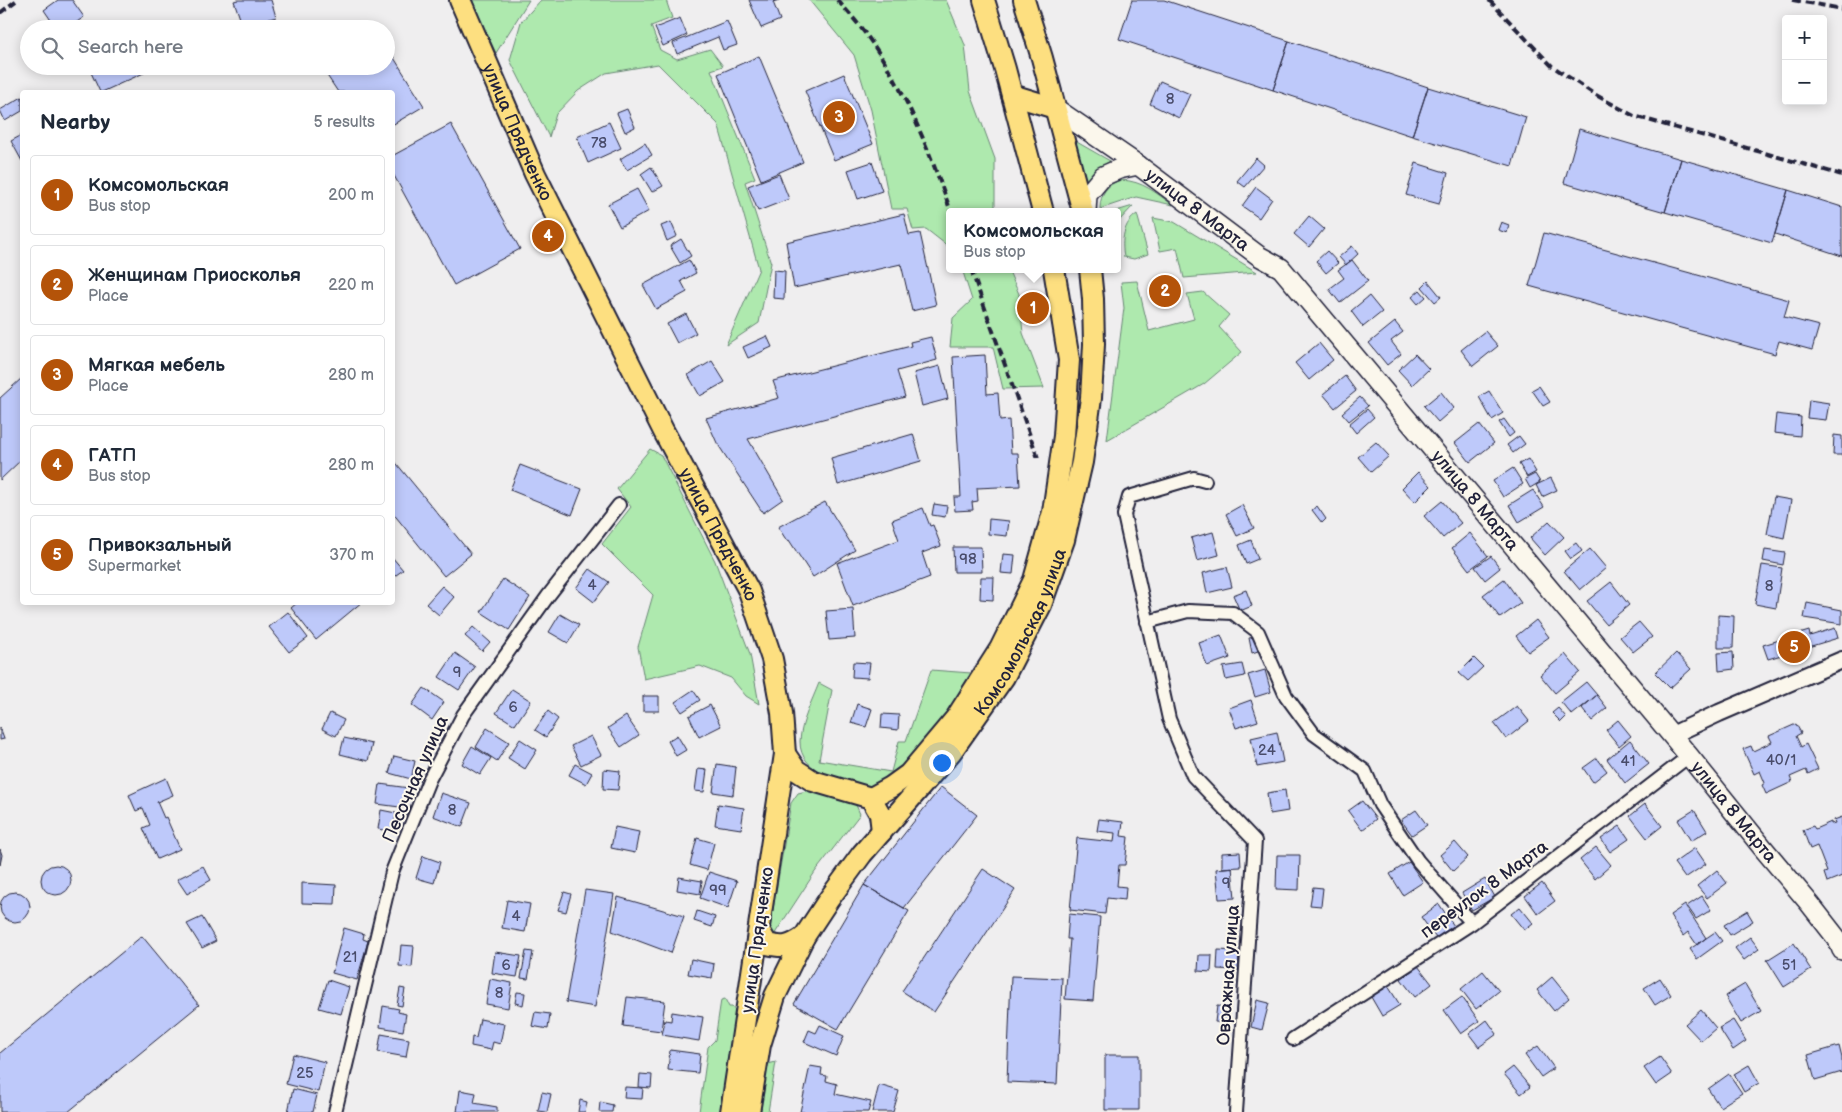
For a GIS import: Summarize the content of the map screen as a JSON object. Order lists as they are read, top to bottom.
{
  "streets": {
    "main road": ["улица Прядченко", "улица 8 Марта", "Комсомольская улица"],
    "street": ["Песочная улица", "переулок 8 Марта", "Овражная улица"]
  },
  "crossings": [
    ["улица Прядченко", "Комсомольская улица"],
    ["улица 8 Марта", "переулок 8 Марта"]
  ],
  "house_numbers": [
    "8",
    "78",
    "98",
    "4",
    "8",
    "9",
    "6",
    "24",
    "40/1",
    "41",
    "8",
    "9",
    "99",
    "4",
    "21",
    "6",
    "51",
    "8",
    "25"
  ],
  "page": {
    "map_buttons": ["+", "−"],
    "search": "Search here",
    "heading": ["Nearby", "5 results"],
    "pins": [
      "3",
      "4",
      "2",
      "1",
      "5"
    ],
    "list": [
      {
        "mark": "1",
        "name": "Комсомольская",
        "note": "Bus stop",
        "value": "200 m"
      },
      {
        "mark": "2",
        "name": "Женщинам Приосколья",
        "note": "Place",
        "value": "220 m"
      },
      {
        "mark": "3",
        "name": "Мягкая мебель",
        "note": "Place",
        "value": "280 m"
      },
      {
        "mark": "4",
        "name": "ГАТП",
        "note": "Bus stop",
        "value": "280 m"
      },
      {
        "mark": "5",
        "name": "Привокзальный",
        "note": "Supermarket",
        "value": "370 m"
      }
    ],
    "popup": ["Комсомольская", "Bus stop"]
  }
}
